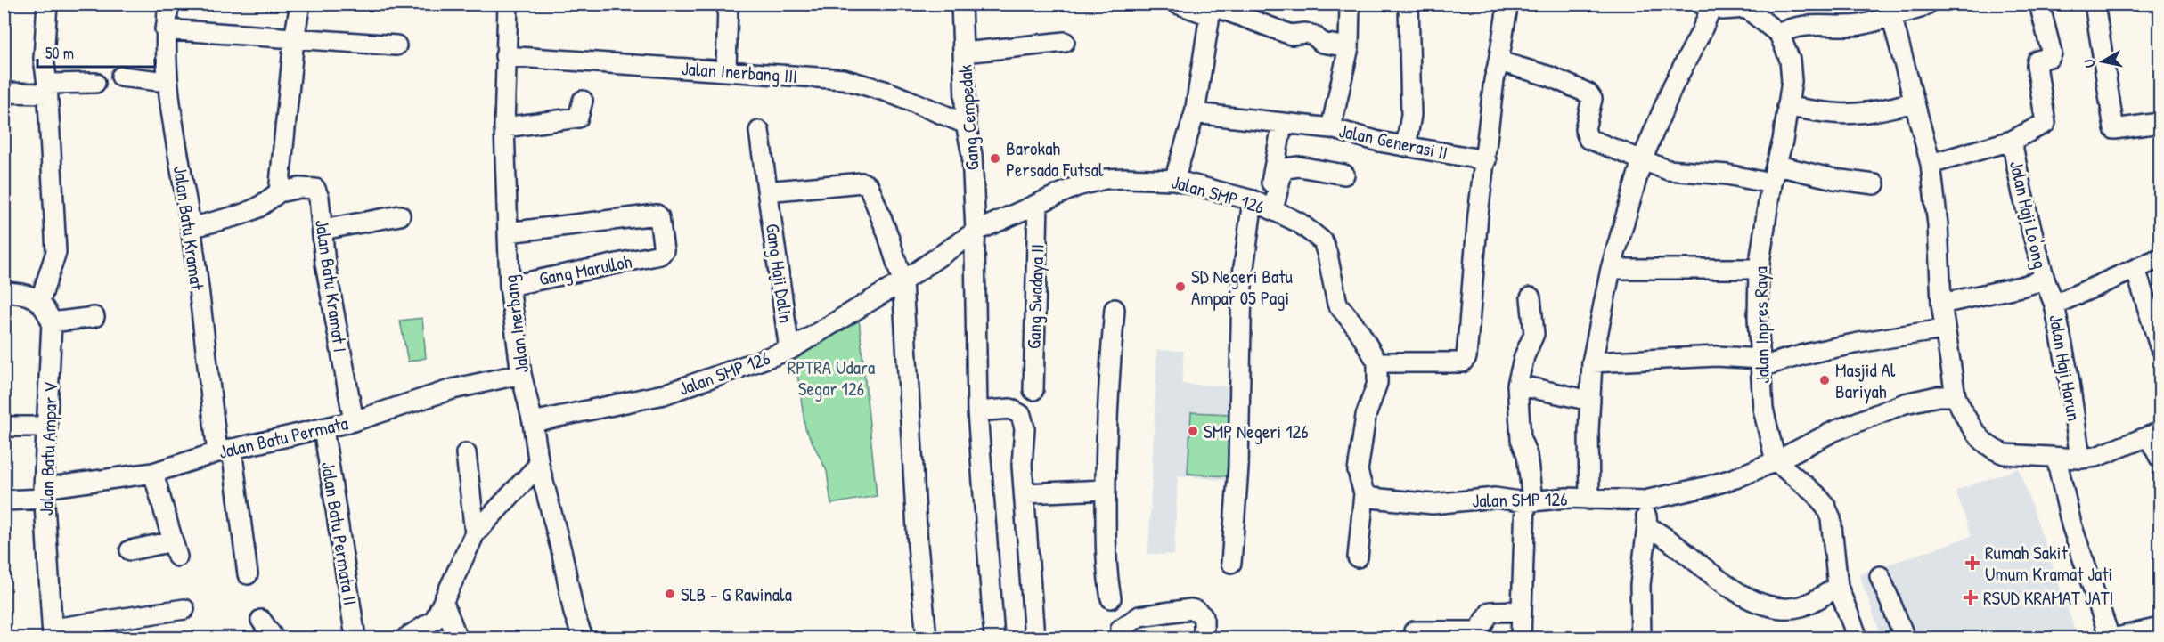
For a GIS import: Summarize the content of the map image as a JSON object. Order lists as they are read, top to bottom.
{
  "streets": {
    "street": [
      "Jalan Inerbang III",
      "Gang Cempedak",
      "Jalan Generasi II",
      "Jalan SMP 126",
      "Jalan Haji Lo'ong",
      "Jalan Batu Kramat",
      "Gang Marulloh",
      "Gang Haji Dalin",
      "Jalan Batu Kramat I",
      "Gang Swadaya II",
      "Jalan Inerbang",
      "Jalan Inpres Raya",
      "Jalan Haji Harun",
      "Jalan Batu Permata",
      "Jalan Batu Ampar V",
      "Jalan Batu Permata II"
    ]
  },
  "crossings": [
    ["Jalan Inerbang III", "Gang Cempedak"],
    ["Jalan Inerbang III", "Jalan Inerbang"],
    ["Gang Cempedak", "Jalan SMP 126"],
    ["Jalan SMP 126", "Gang Haji Dalin"],
    ["Jalan SMP 126", "Gang Swadaya II"],
    ["Jalan SMP 126", "Jalan Inerbang"],
    ["Jalan SMP 126", "Jalan Inpres Raya"],
    ["Jalan Haji Lo'ong", "Jalan Haji Harun"],
    ["Jalan Batu Kramat", "Jalan Batu Kramat I"],
    ["Jalan Batu Kramat", "Jalan Batu Permata"],
    ["Gang Marulloh", "Jalan Inerbang"],
    ["Jalan Batu Kramat I", "Jalan Batu Permata"],
    ["Jalan Inerbang", "Jalan Batu Permata"],
    ["Jalan Batu Permata", "Jalan Batu Ampar V"],
    ["Jalan Batu Permata", "Jalan Batu Permata II"]
  ],
  "parks": ["RPTRA Udara Segar 126"],
  "places": {
    "other": [
      "Barokah Persada Futsal",
      "SD Negeri Batu Ampar 05 Pagi",
      "Masjid Al Bariyah",
      "SMP Negeri 126",
      "SLB - G Rawinala"
    ],
    "health": ["Rumah Sakit Umum Kramat Jati", "RSUD KRAMAT JATI"]
  },
  "scale_bar": "50 m",
  "north": "left"
}
